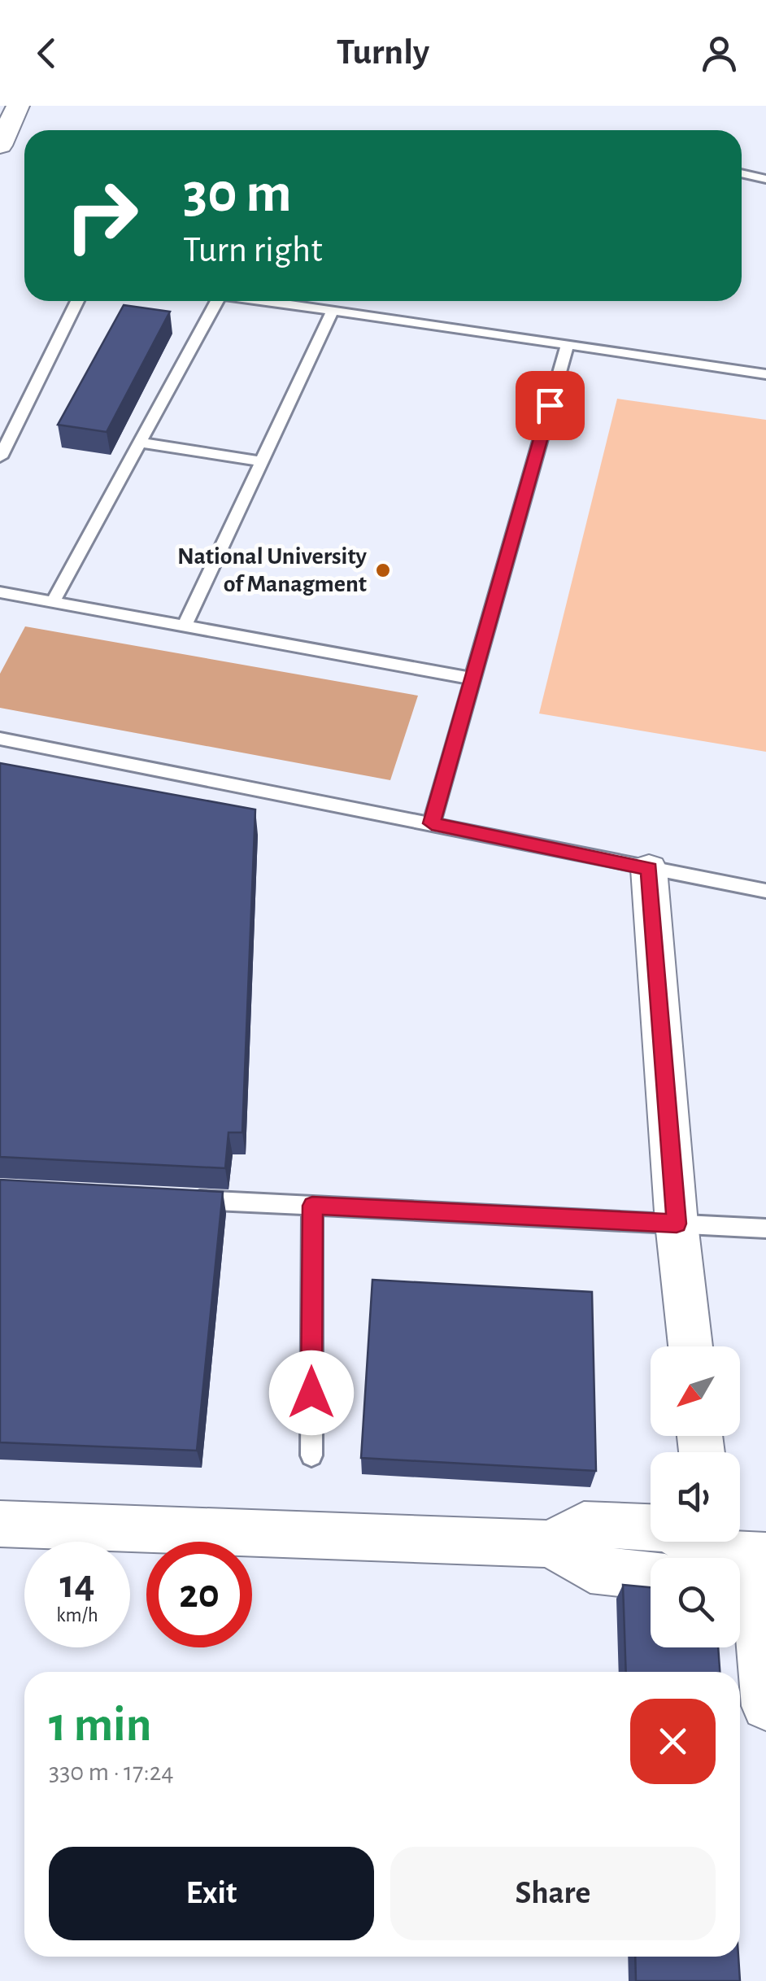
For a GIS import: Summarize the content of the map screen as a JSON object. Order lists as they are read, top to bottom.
{
  "places": ["National University of Managment"],
  "north": "bottom left",
  "page": {
    "header": "Turnly",
    "turn": ["30 m", "Turn right"],
    "speed": "14 km/h",
    "limit": "20",
    "heading": ["1 min", "330 m · 17:24"],
    "buttons": ["Exit", "Share"]
  }
}
